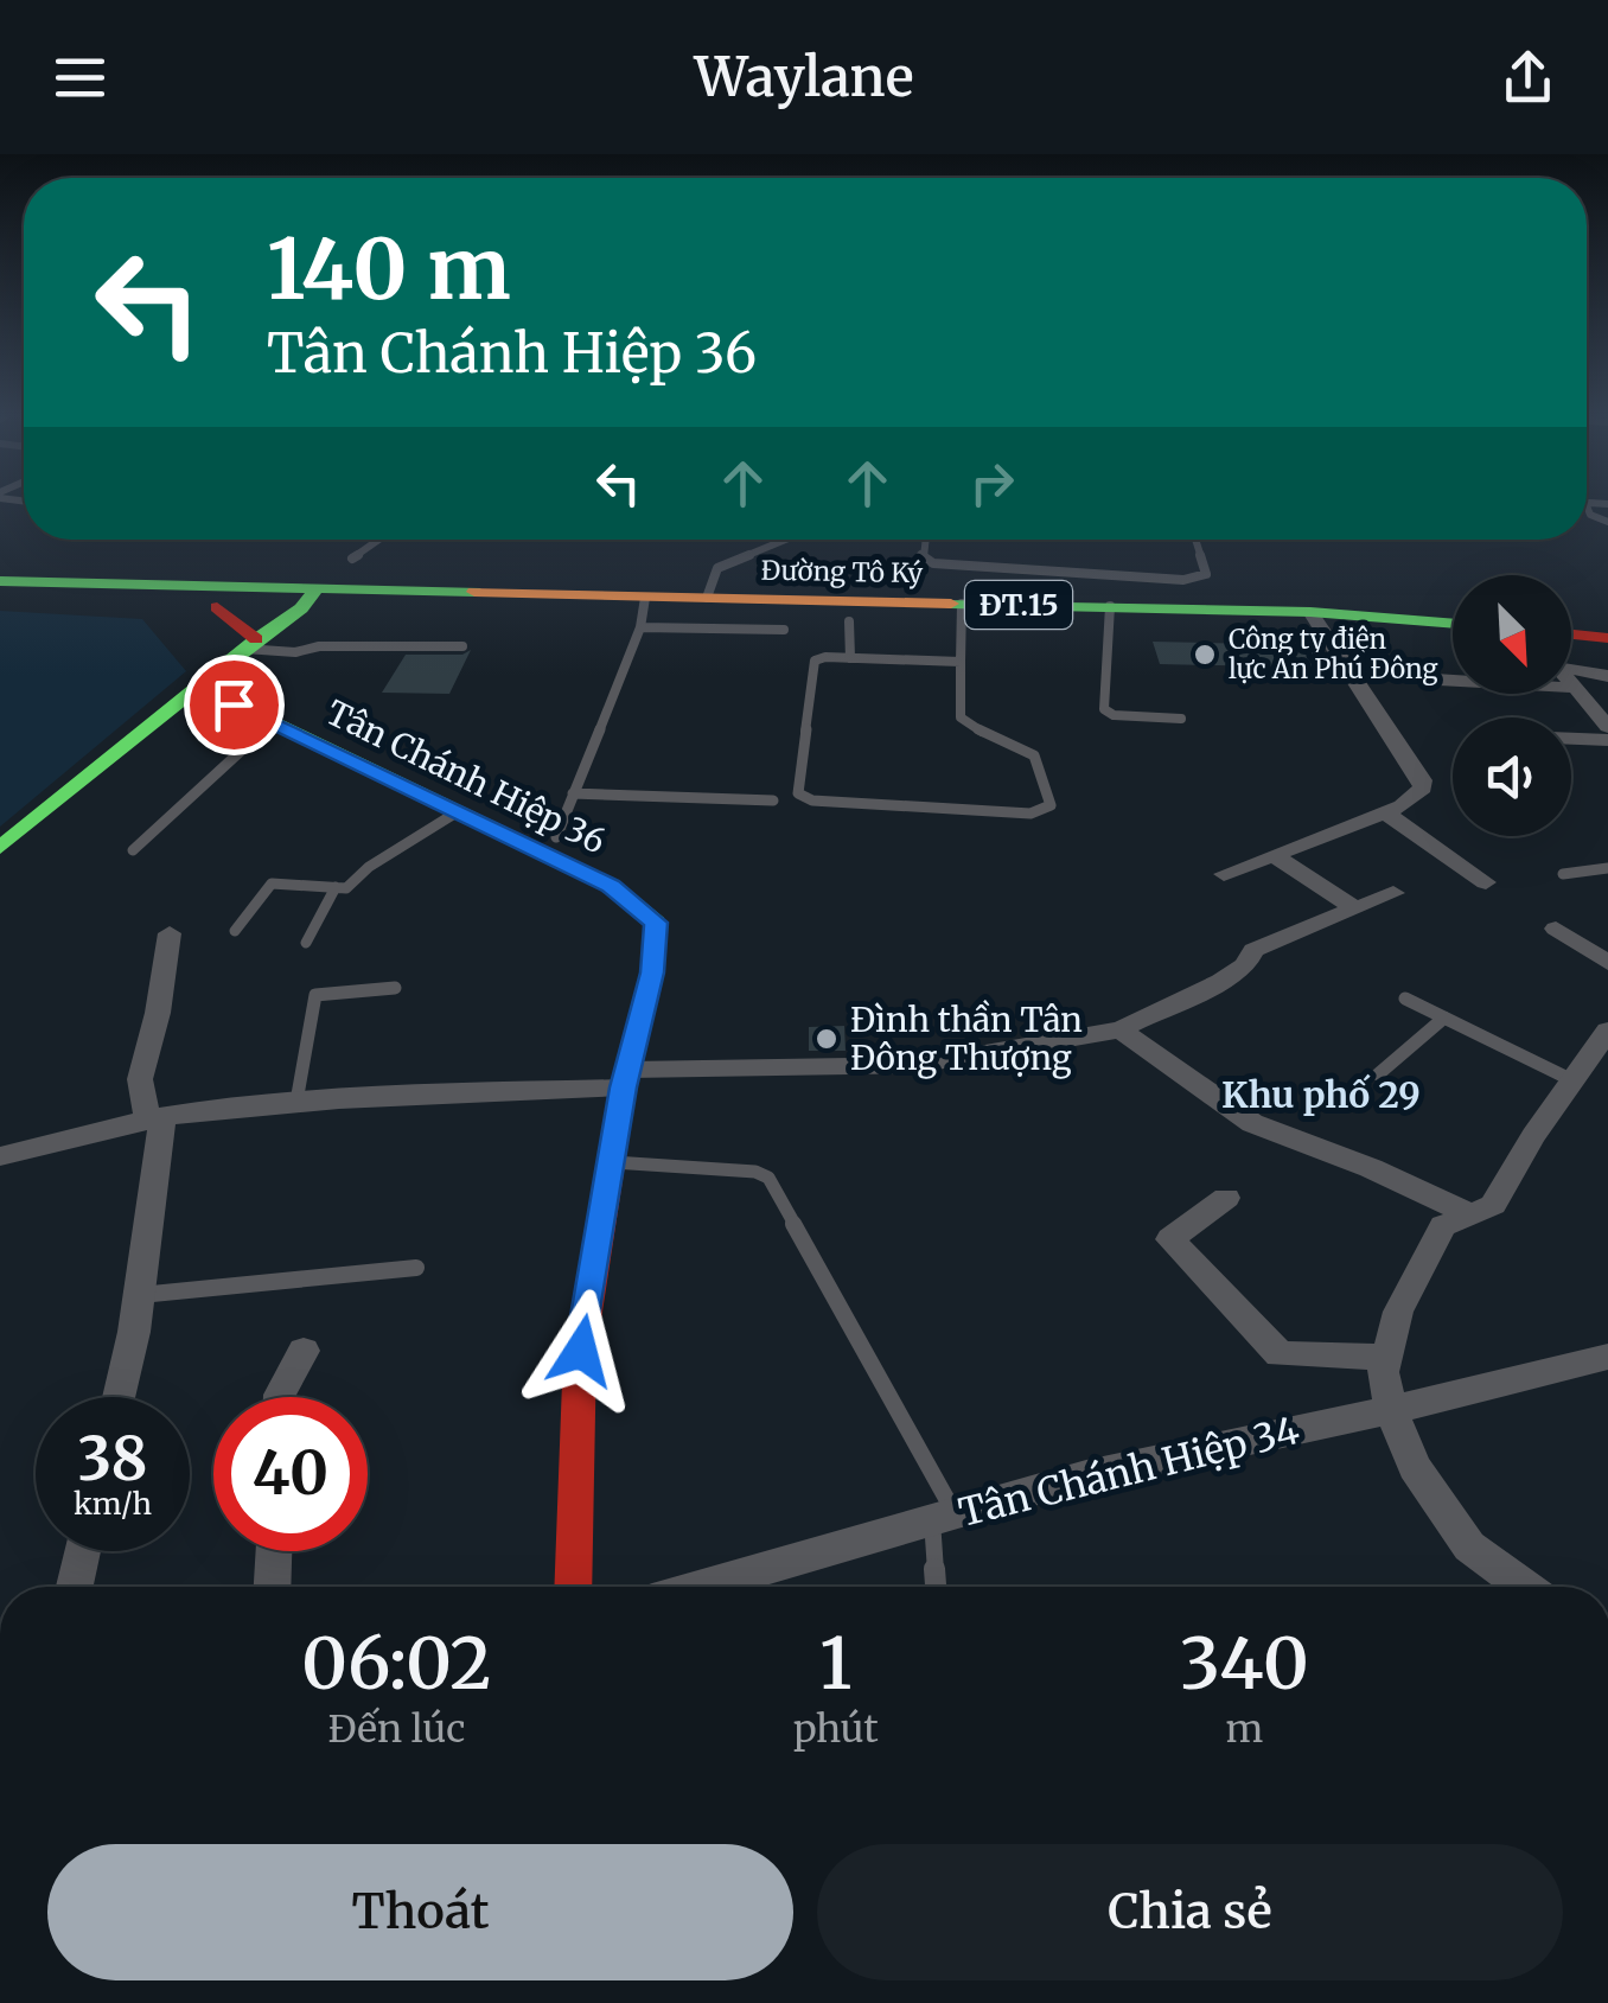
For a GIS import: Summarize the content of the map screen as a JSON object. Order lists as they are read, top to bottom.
{
  "streets": {
    "main road": ["Đường Tô Ký", "ĐT.15", "Tân Chánh Hiệp 36"],
    "street": ["Tân Chánh Hiệp 34"]
  },
  "districts": ["Khu phố 29"],
  "places": ["Công ty điện lực An Phú Đông", "Đình thần Tân Đông Thượng"],
  "north": "bottom right",
  "page": {
    "header": "Waylane",
    "turn": ["140 m", "Tân Chánh Hiệp 36"],
    "speed": "38 km/h",
    "limit": "40",
    "eta": [
      "06:02",
      "Đến lúc",
      "1",
      "phút",
      "340",
      "m"
    ],
    "buttons": ["Thoát", "Chia sẻ"]
  }
}
